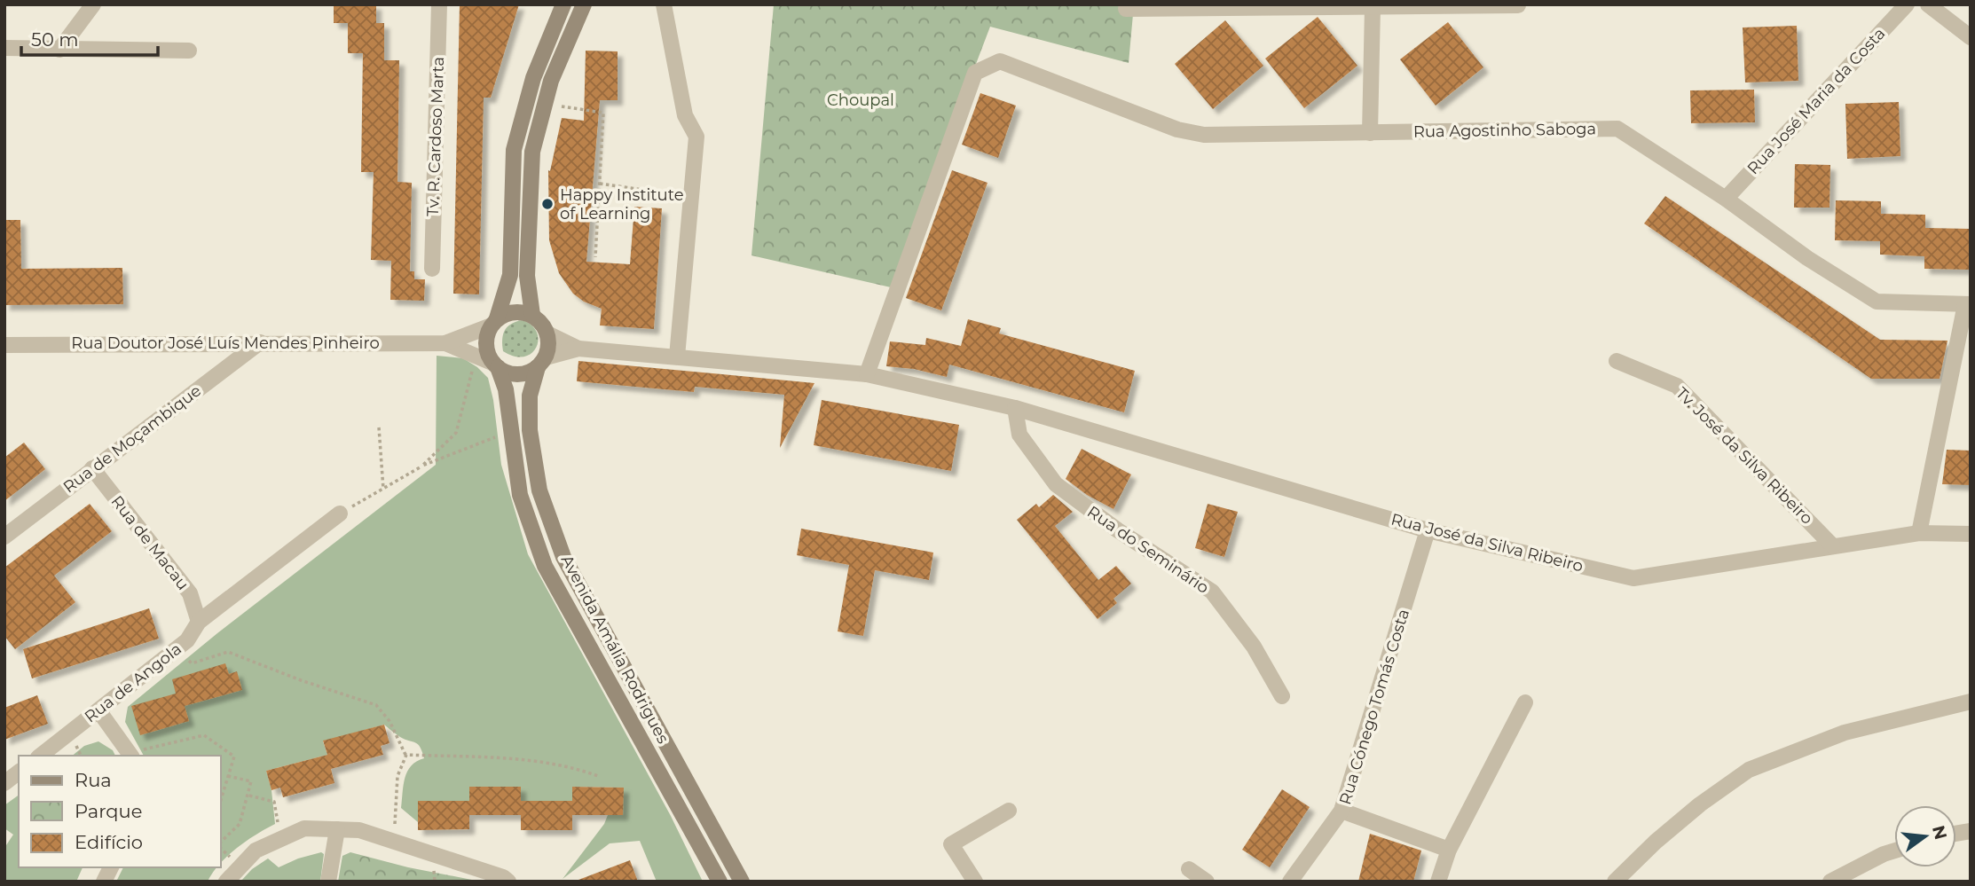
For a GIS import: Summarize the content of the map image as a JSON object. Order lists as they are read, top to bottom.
{
  "streets": {
    "main road": ["Avenida Amália Rodrigues"],
    "street": [
      "Rua José Maria da Costa",
      "Rua Agostinho Saboga",
      "Tv. R. Cardoso Marta",
      "Rua Doutor José Luís Mendes Pinheiro",
      "Rua de Moçambique",
      "Tv. José da Silva Ribeiro",
      "Rua de Macau",
      "Rua José da Silva Ribeiro",
      "Rua do Seminário",
      "Rua de Angola",
      "Rua Cónego Tomás Costa"
    ]
  },
  "crossings": [
    ["Rua José Maria da Costa", "Rua Agostinho Saboga"],
    ["Rua Agostinho Saboga", "Rua José da Silva Ribeiro"],
    ["Rua Doutor José Luís Mendes Pinheiro", "Rua de Moçambique"],
    ["Rua Doutor José Luís Mendes Pinheiro", "Avenida Amália Rodrigues"],
    ["Rua de Moçambique", "Rua de Macau"],
    ["Tv. José da Silva Ribeiro", "Rua José da Silva Ribeiro"],
    ["Rua de Macau", "Rua de Angola"],
    ["Rua José da Silva Ribeiro", "Rua do Seminário"],
    ["Rua José da Silva Ribeiro", "Rua Cónego Tomás Costa"]
  ],
  "parks": ["Choupal"],
  "places": ["Happy Institute of Learning"],
  "legend": ["Rua", "Parque", "Edifício"],
  "scale_bar": "50 m",
  "north": "right"
}
